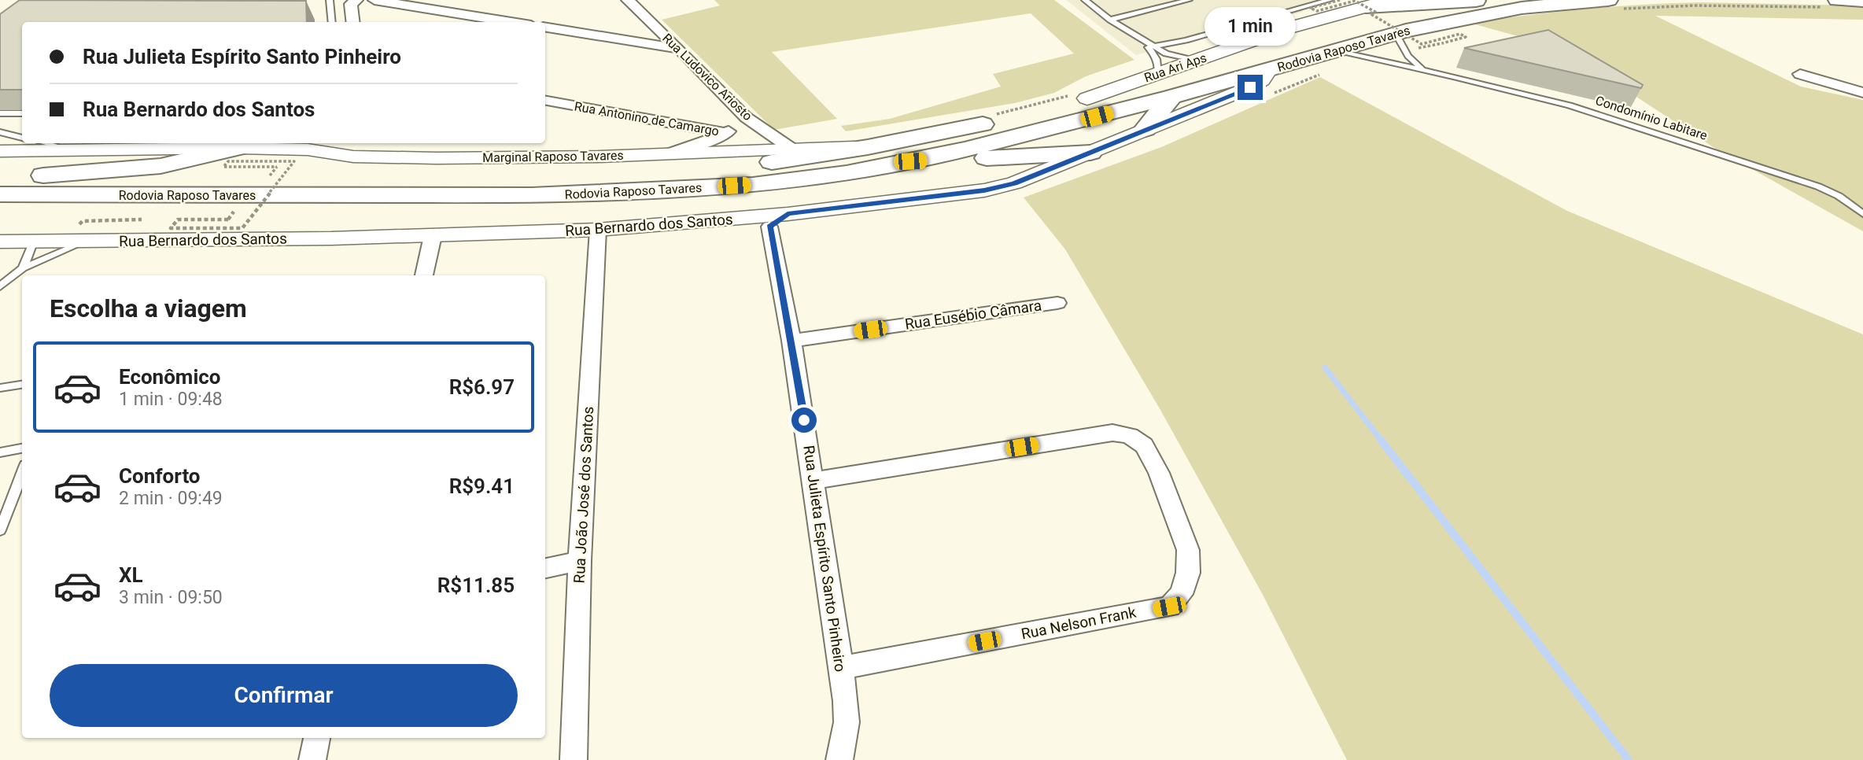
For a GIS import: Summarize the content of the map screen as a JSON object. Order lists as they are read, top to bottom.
{
  "streets": {
    "highway": ["Rodovia Raposo Tavares"],
    "main road": ["Rua Ari Aps"],
    "street": [
      "Rua Ludovico Ariosto",
      "Rua Antonino de Camargo",
      "Marginal Raposo Tavares",
      "Rua Bernardo dos Santos",
      "Rua Eusébio Câmara",
      "Rua João José dos Santos",
      "Rua Julieta Espírito Santo Pinheiro",
      "Rua Nelson Frank"
    ],
    "lane": ["Condomínio Labitare"]
  },
  "crossings": [
    ["Rodovia Raposo Tavares", "Rua Ari Aps"],
    ["Rodovia Raposo Tavares", "Condomínio Labitare"],
    ["Rodovia Raposo Tavares", "Marginal Raposo Tavares"],
    ["Rodovia Raposo Tavares", "Rua Bernardo dos Santos"],
    ["Rua Ludovico Ariosto", "Rua Antonino de Camargo"],
    ["Rua Ludovico Ariosto", "Marginal Raposo Tavares"],
    ["Rua Bernardo dos Santos", "Rua João José dos Santos"],
    ["Rua Eusébio Câmara", "Rua Julieta Espírito Santo Pinheiro"],
    ["Rua Julieta Espírito Santo Pinheiro", "Rua Nelson Frank"]
  ],
  "page": {
    "bubble": "1 min",
    "banner": ["Rua Julieta Espírito Santo Pinheiro", "Rua Bernardo dos Santos"],
    "heading": "Escolha a viagem",
    "list": [
      {
        "name": "Econômico",
        "note": "1 min · 09:48",
        "value": "R$6.97"
      },
      {
        "name": "Conforto",
        "note": "2 min · 09:49",
        "value": "R$9.41"
      },
      {
        "name": "XL",
        "note": "3 min · 09:50",
        "value": "R$11.85"
      }
    ],
    "buttons": "Confirmar"
  }
}
